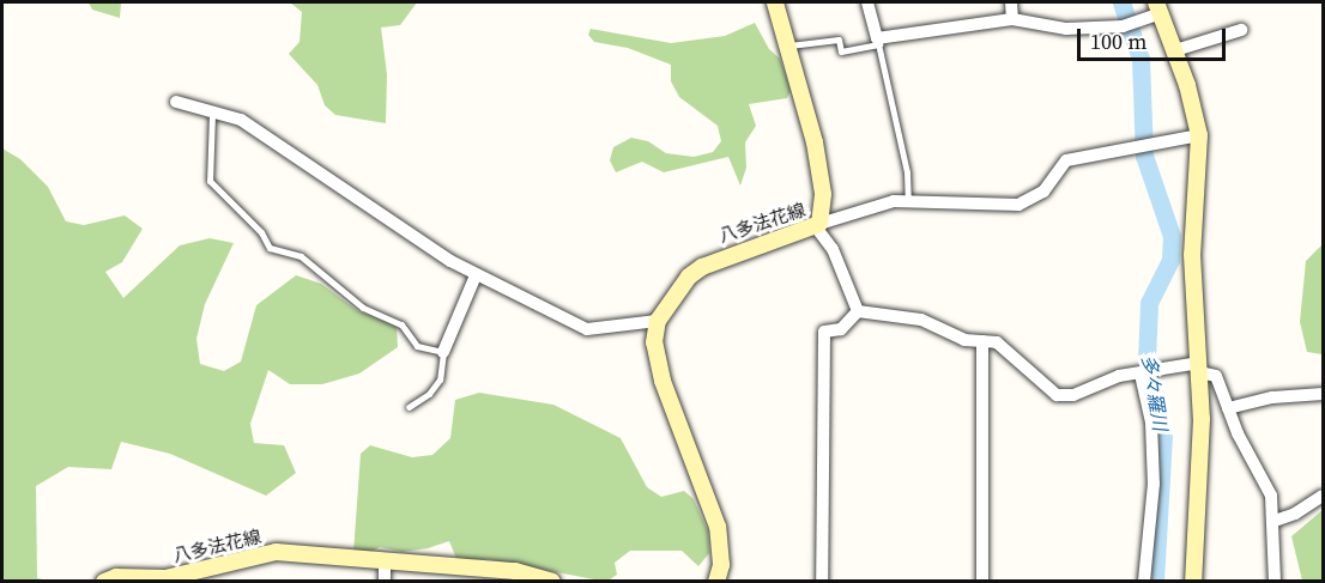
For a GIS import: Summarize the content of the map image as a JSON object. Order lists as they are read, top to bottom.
{
  "streets": {
    "main road": ["八多法花線"]
  },
  "water": ["多々羅川"],
  "scale_bar": "100 m"
}
